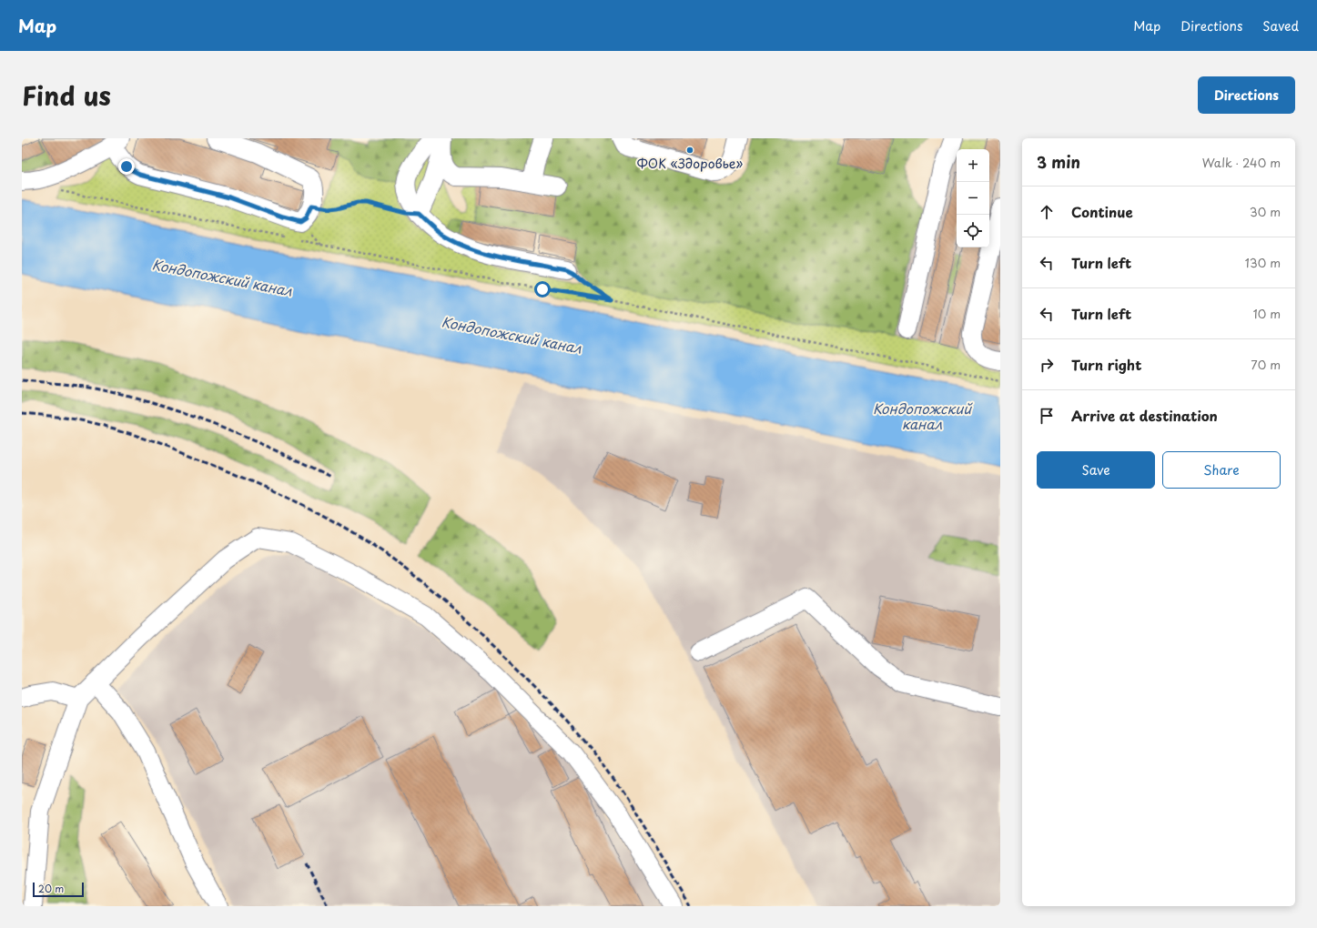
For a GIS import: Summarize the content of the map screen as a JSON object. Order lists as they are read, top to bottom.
{
  "water": ["Кондопожский канал"],
  "places": ["ФОК «Здоровье»"],
  "scale_bar": "20 m",
  "page": {
    "header": "Map",
    "nav": ["Map", "Directions", "Saved"],
    "title": "Find us",
    "buttons": [
      "Directions",
      ["Save", "Share"]
    ],
    "heading": ["3 min", "Walk · 240 m"],
    "map_buttons": ["+", "−"],
    "list": [
      ["Continue", "30 m"],
      ["Turn left", "130 m"],
      ["Turn left", "10 m"],
      ["Turn right", "70 m"],
      "Arrive at destination"
    ],
    "scale": "20 m"
  }
}
